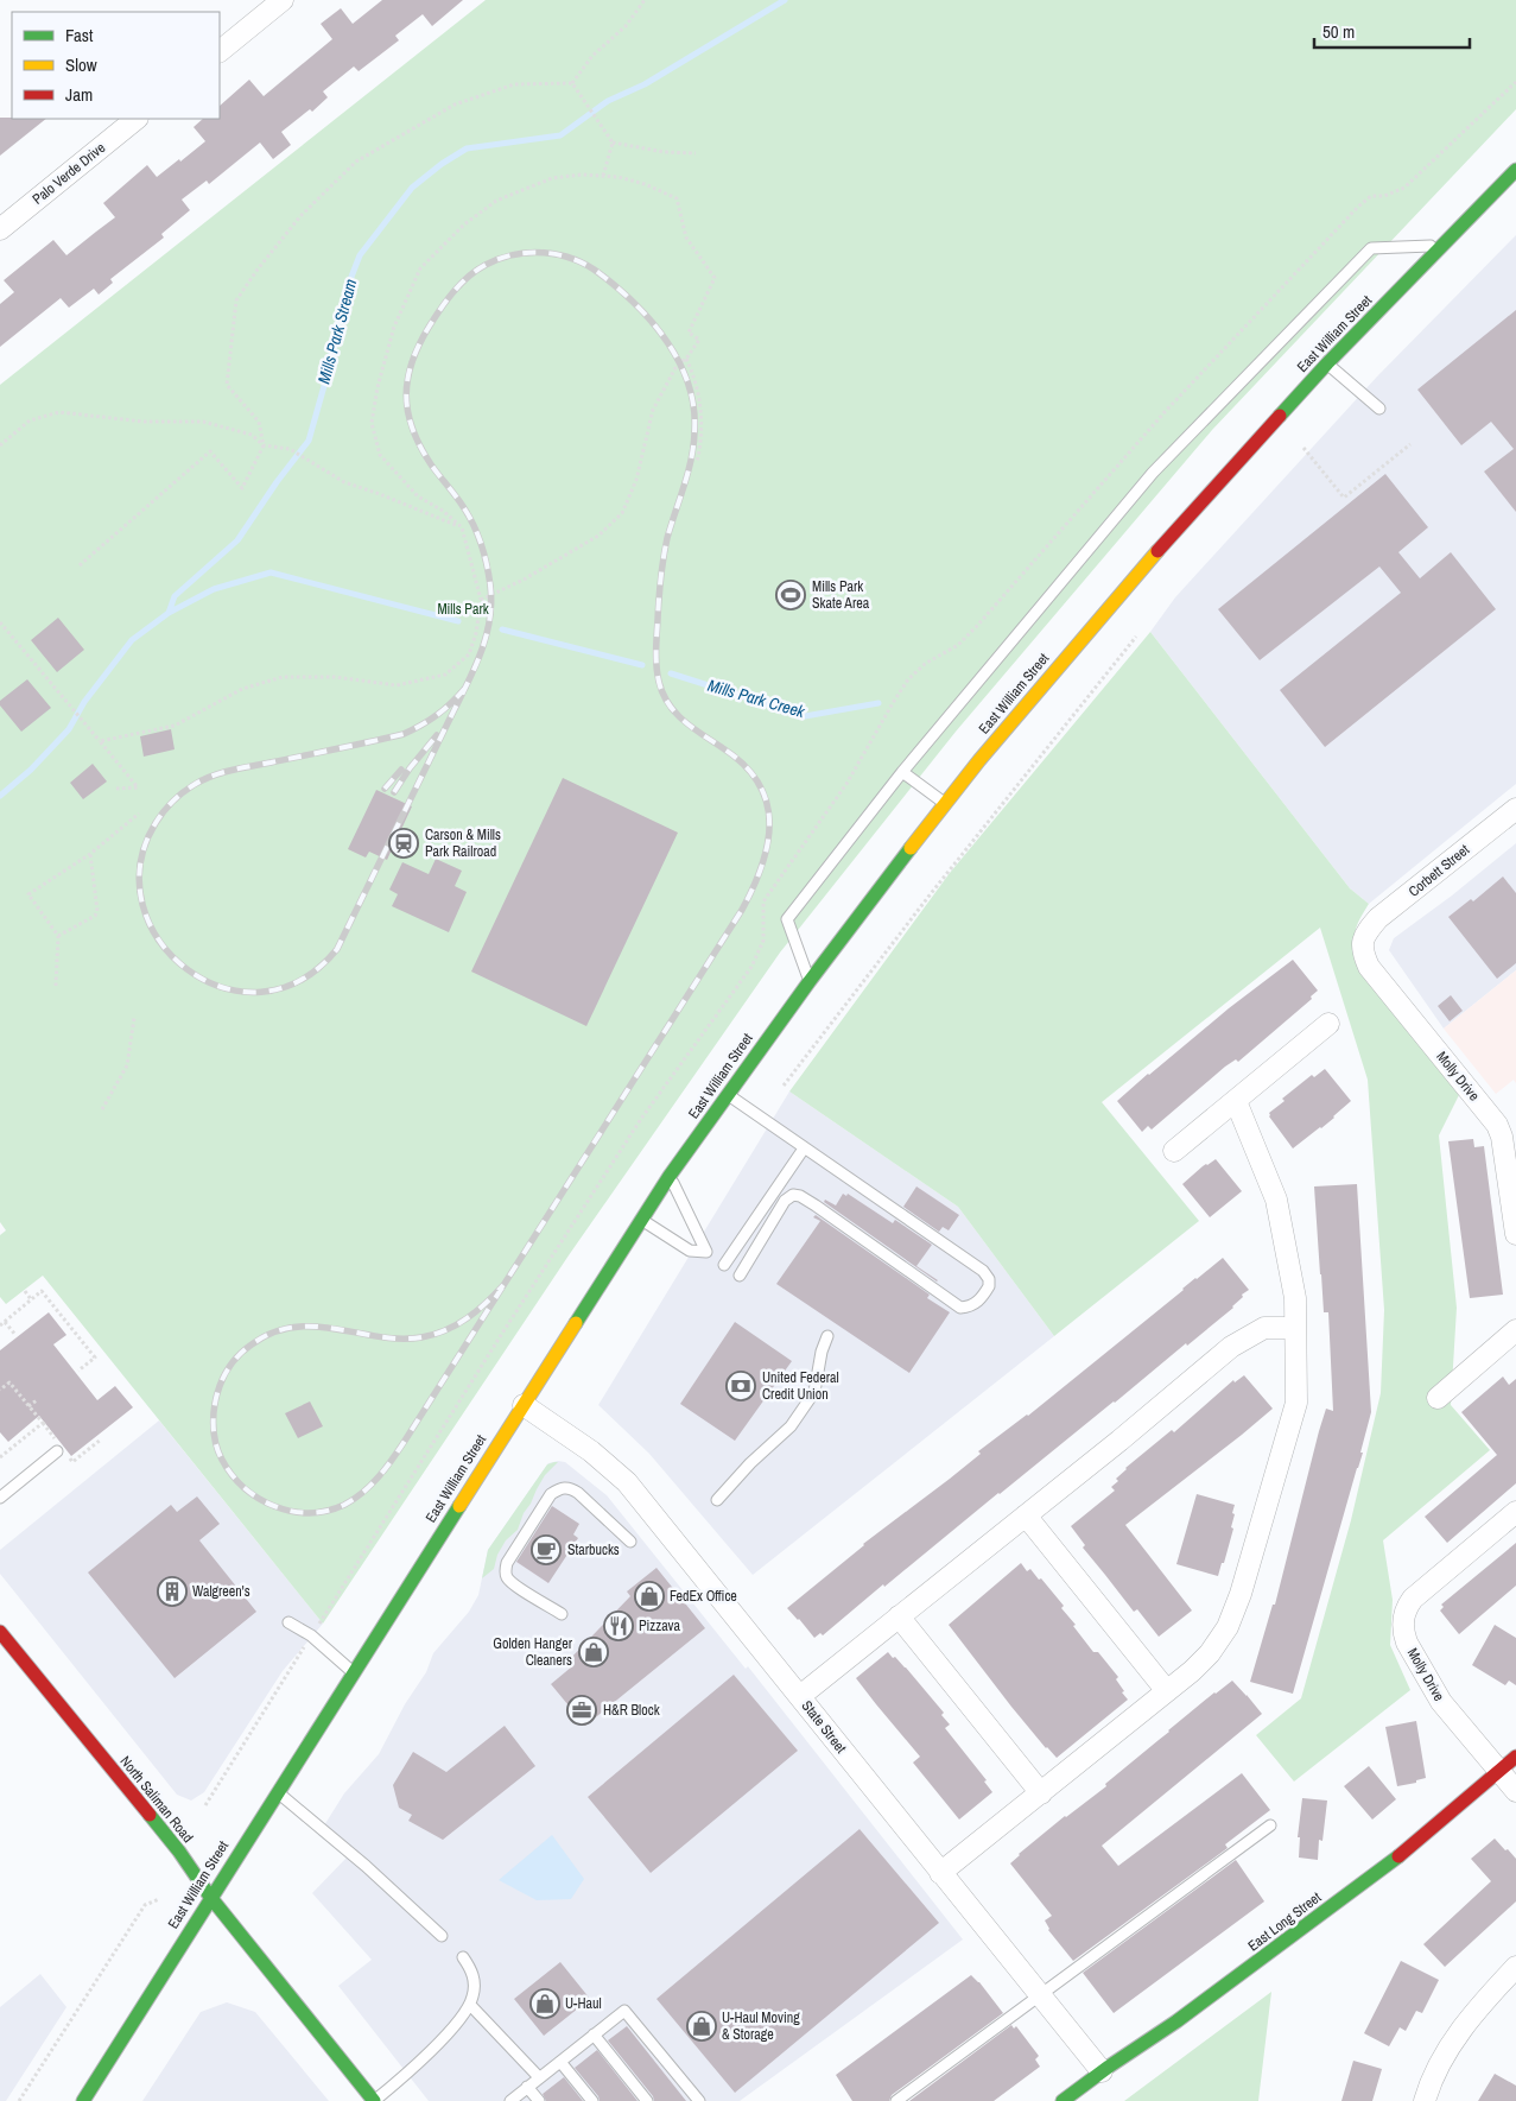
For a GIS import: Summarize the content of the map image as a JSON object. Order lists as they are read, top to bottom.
{
  "streets": {
    "main road": ["East William Street", "North Saliman Road", "East Long Street"],
    "street": [
      "Palo Verde Drive",
      "Corbett Street",
      "Molly Drive",
      "State Street"
    ]
  },
  "crossings": [
    ["East William Street", "State Street"],
    ["East William Street", "North Saliman Road"],
    ["Corbett Street", "Molly Drive"],
    ["Molly Drive", "East Long Street"],
    ["State Street", "East Long Street"]
  ],
  "water": ["Mills Park Stream", "Mills Park Creek"],
  "parks": ["Mills Park"],
  "places": {
    "sports": ["Mills Park Skate Area"],
    "station": ["Carson & Mills Park Railroad"],
    "bank": ["United Federal Credit Union"],
    "cafe": ["Starbucks"],
    "building": ["Walgreen's"],
    "shop": [
      "FedEx Office",
      "Golden Hanger Cleaners",
      "U-Haul",
      "U-Haul Moving & Storage"
    ],
    "restaurant": ["Pizzava"],
    "office": ["H&R Block"]
  },
  "legend": ["Fast", "Slow", "Jam"],
  "scale_bar": "50 m"
}
